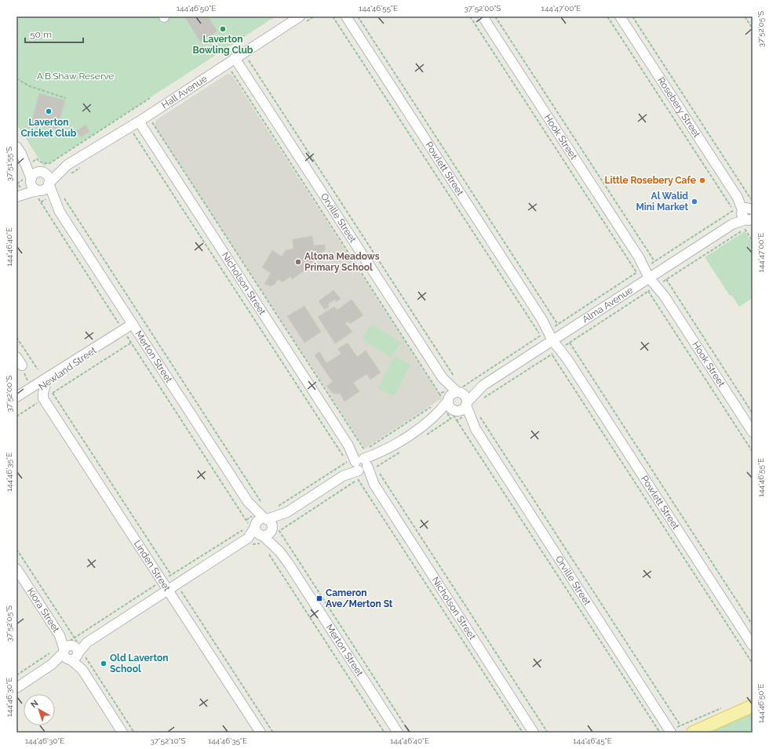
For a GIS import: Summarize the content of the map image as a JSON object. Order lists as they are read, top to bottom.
{
  "streets": {
    "street": [
      "Hall Avenue",
      "Rosebery Street",
      "Hook Street",
      "Powlett Street",
      "Orville Street",
      "Nicholson Street",
      "Alma Avenue",
      "Merton Street",
      "Newland Street",
      "Linden Street",
      "Kiora Street"
    ]
  },
  "crossings": [
    ["Hall Avenue", "Orville Street"],
    ["Hall Avenue", "Nicholson Street"],
    ["Hall Avenue", "Merton Street"],
    ["Rosebery Street", "Alma Avenue"],
    ["Hook Street", "Alma Avenue"],
    ["Powlett Street", "Alma Avenue"],
    ["Orville Street", "Alma Avenue"],
    ["Nicholson Street", "Alma Avenue"],
    ["Alma Avenue", "Merton Street"],
    ["Merton Street", "Newland Street"]
  ],
  "parks": ["A.B.Shaw Reserve"],
  "places": {
    "other": [
      "Laverton Bowling Club",
      "Laverton Cricket Club",
      "Little Rosebery Cafe",
      "Al Walid Mini Market",
      "Altona Meadows Primary School",
      "Old Laverton School"
    ],
    "transit": ["Cameron Ave/Merton St"]
  },
  "scale_bar": "50 m",
  "north": "top left",
  "coordinates": [
    "144°46'50\"E",
    "144°46'55\"E",
    "37°52'00\"S",
    "144°47'00\"E",
    "37°52'05\"S",
    "37°51'55\"S",
    "144°46'40\"E",
    "144°46'35\"E",
    "144°46'30\"E",
    "37°52'10\"S",
    "144°46'45\"E"
  ]
}
